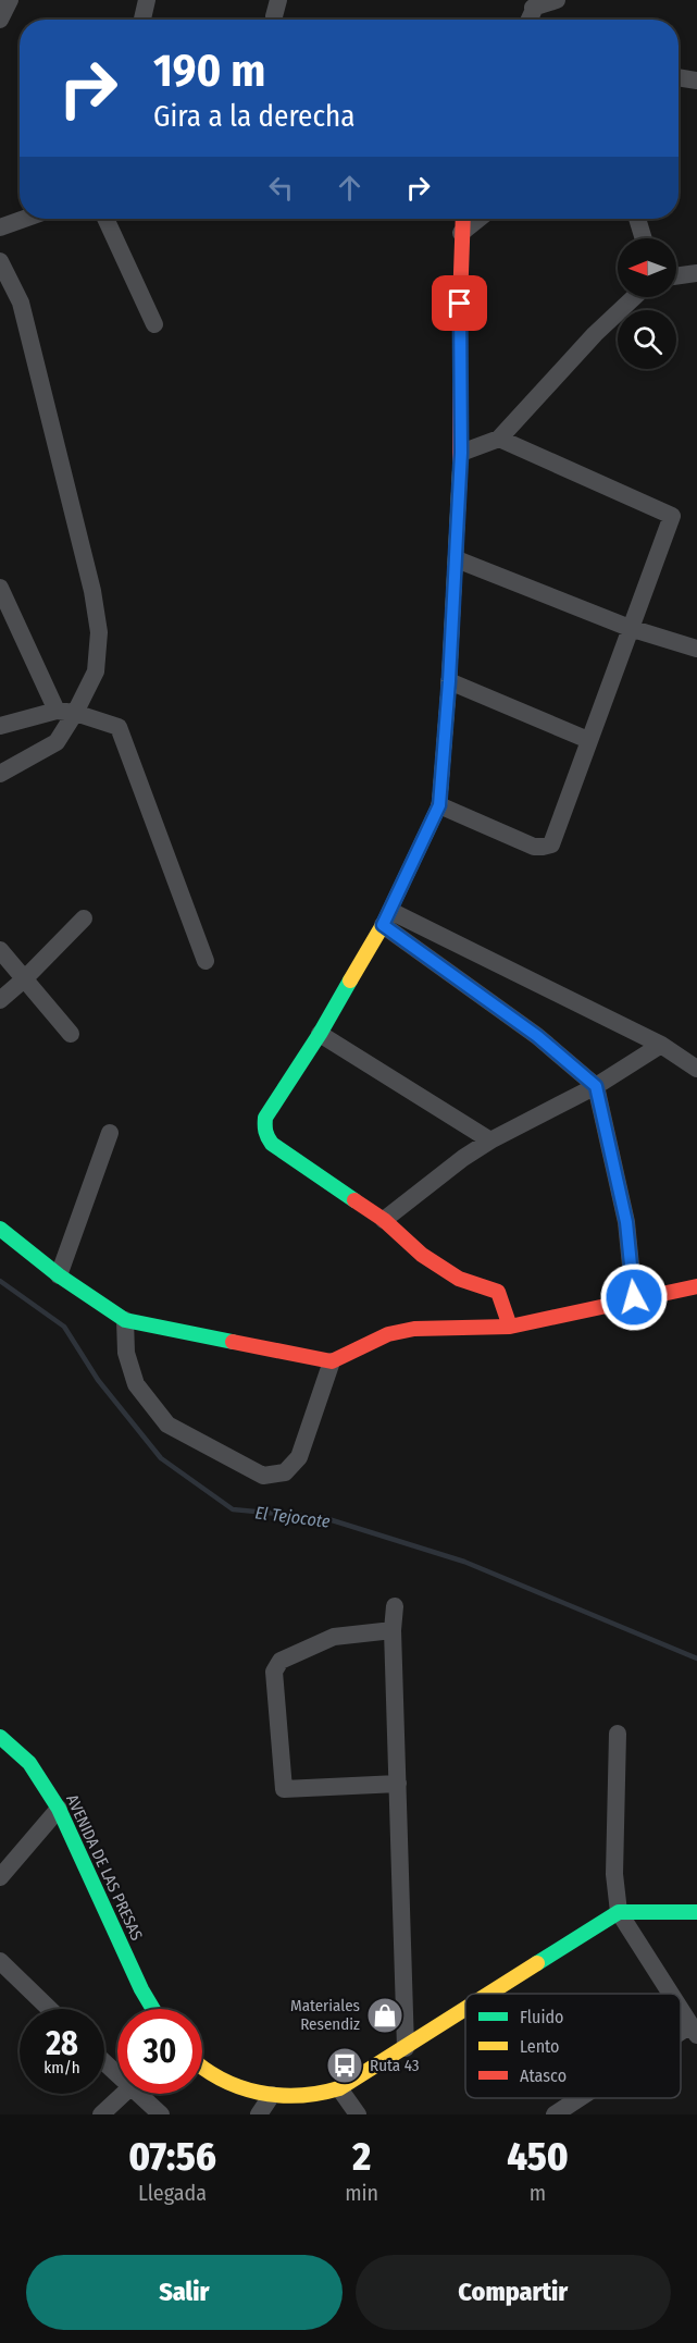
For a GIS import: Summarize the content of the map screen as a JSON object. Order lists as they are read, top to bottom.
{
  "streets": {
    "street": ["AVENIDA DE LAS PRESAS"]
  },
  "water": ["El Tejocote"],
  "places": {
    "shop": ["Materiales Resendiz"],
    "bus stop": ["Ruta 43"]
  },
  "legend": ["Fluido", "Lento", "Atasco"],
  "north": "left",
  "page": {
    "turn": ["190 m", "Gira a la derecha"],
    "speed": "28 km/h",
    "limit": "30",
    "eta": [
      "07:56",
      "Llegada",
      "2",
      "min",
      "450",
      "m"
    ],
    "buttons": ["Salir", "Compartir"]
  }
}
